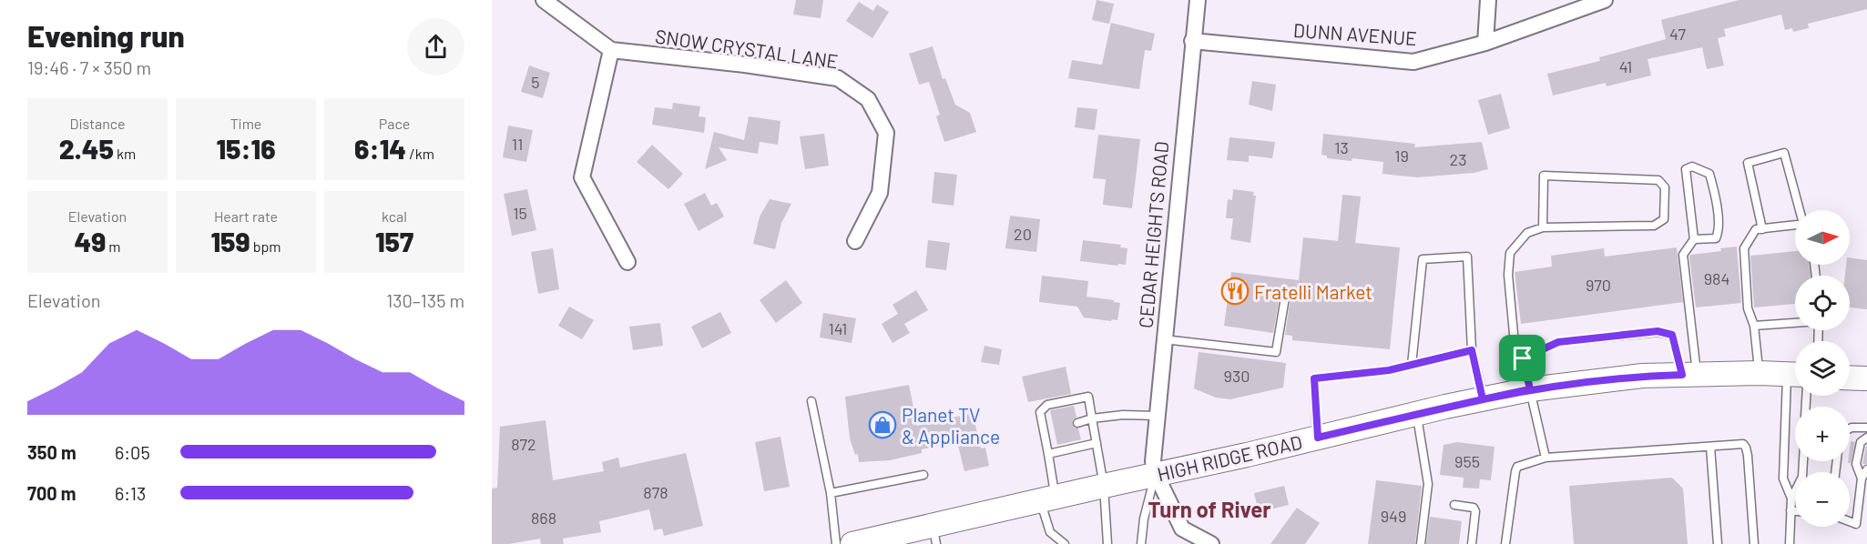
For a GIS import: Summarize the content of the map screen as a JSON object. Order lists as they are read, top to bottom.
{
  "streets": {
    "main road": ["HIGH RIDGE ROAD"],
    "street": ["DUNN AVENUE", "SNOW CRYSTAL LANE", "CEDAR HEIGHTS ROAD"]
  },
  "crossings": [
    ["DUNN AVENUE", "CEDAR HEIGHTS ROAD"],
    ["CEDAR HEIGHTS ROAD", "HIGH RIDGE ROAD"]
  ],
  "districts": ["Turn of River"],
  "places": {
    "restaurant": ["Fratelli Market"],
    "shop": ["Planet TV & Appliance"]
  },
  "house_numbers": [
    "47",
    "41",
    "5",
    "11",
    "13",
    "19",
    "23",
    "15",
    "20",
    "984",
    "970",
    "141",
    "930",
    "872",
    "955",
    "878",
    "949",
    "868"
  ],
  "north": "right",
  "page": {
    "heading": ["Evening run", "19:46 · 7 × 350 m"],
    "stats": [
      ["Distance", "2.45 km"],
      ["Time", "15:16"],
      ["Pace", "6:14 /km"],
      ["Elevation", "49 m"],
      ["Heart rate", "159 bpm"],
      ["kcal", "157"]
    ],
    "map_buttons": ["+", "−"],
    "chart": ["Elevation", "130–135 m"],
    "list": [
      {
        "name": "350 m",
        "note": "6:05"
      },
      {
        "name": "700 m",
        "note": "6:13"
      }
    ]
  }
}
